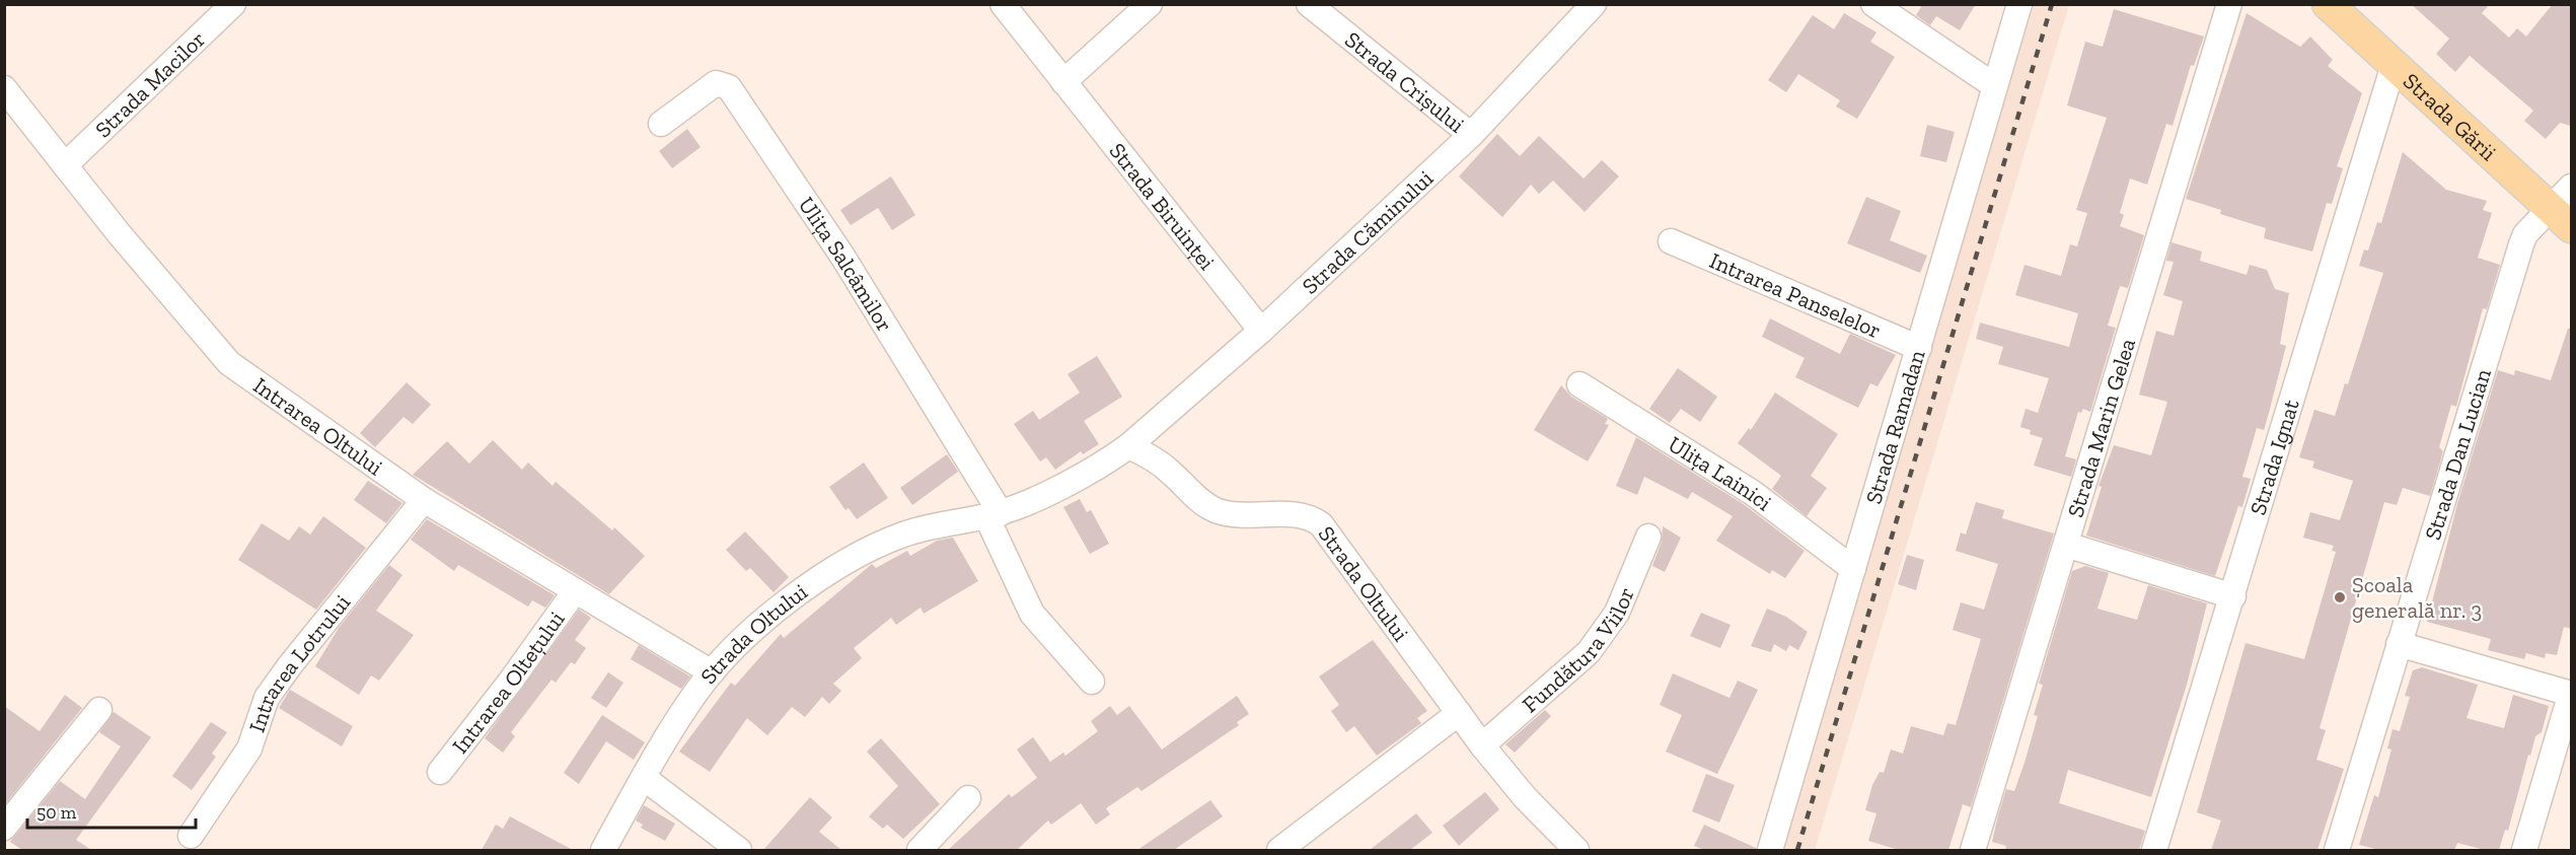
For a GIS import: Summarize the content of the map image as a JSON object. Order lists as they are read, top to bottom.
{
  "streets": {
    "main road": ["Strada Gării"],
    "street": [
      "Strada Crișului",
      "Strada Macilor",
      "Strada Biruinței",
      "Strada Căminului",
      "Ulița Salcâmilor",
      "Intrarea Panselelor",
      "Intrarea Oltului",
      "Strada Ramadan",
      "Strada Marin Gelea",
      "Strada Dan Lucian",
      "Strada Ignat",
      "Ulița Lainici",
      "Strada Oltului",
      "Fundătura Viilor",
      "Intrarea Lotrului",
      "Intrarea Oltețului"
    ]
  },
  "crossings": [
    ["Strada Crișului", "Strada Căminului"],
    ["Strada Macilor", "Intrarea Oltului"],
    ["Strada Gării", "Strada Dan Lucian"],
    ["Strada Gării", "Strada Ignat"],
    ["Strada Biruinței", "Strada Căminului"],
    ["Strada Căminului", "Strada Oltului"],
    ["Ulița Salcâmilor", "Strada Oltului"],
    ["Intrarea Panselelor", "Strada Ramadan"],
    ["Intrarea Oltului", "Strada Oltului"],
    ["Intrarea Oltului", "Intrarea Lotrului"],
    ["Intrarea Oltului", "Intrarea Oltețului"],
    ["Strada Ramadan", "Ulița Lainici"],
    ["Strada Oltului", "Fundătura Viilor"]
  ],
  "places": ["Școala generală nr. 3"],
  "scale_bar": "50 m"
}
